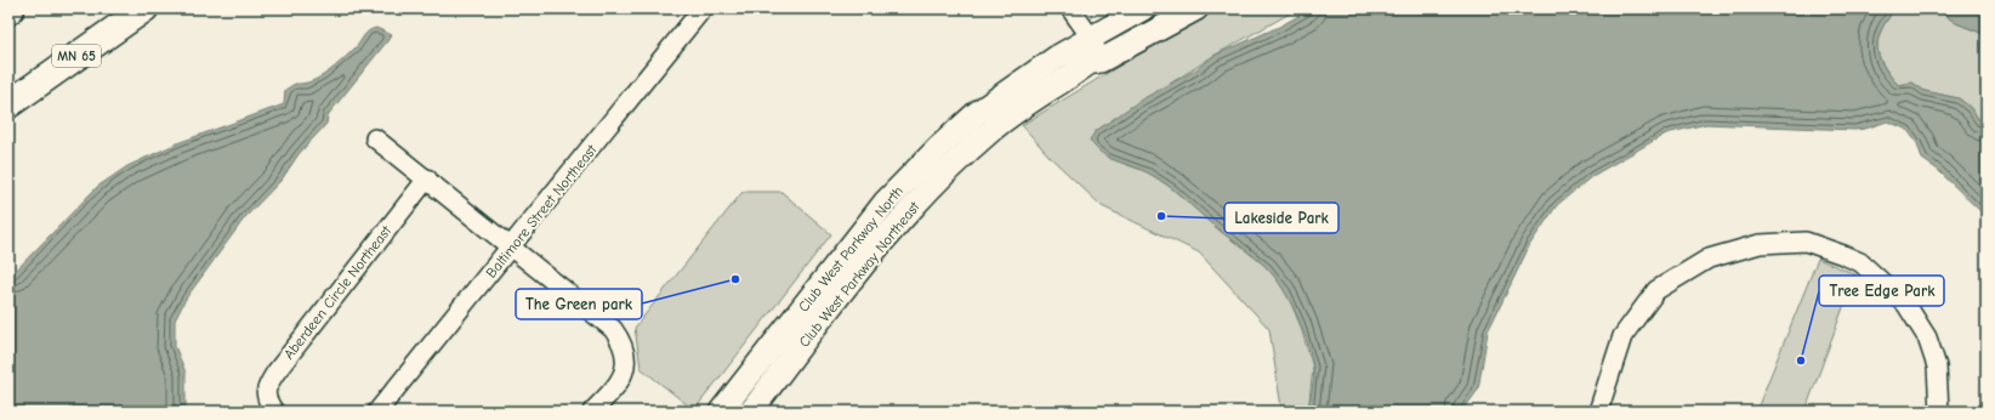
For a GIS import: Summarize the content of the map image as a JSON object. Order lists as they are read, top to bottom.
{
  "streets": {
    "highway": ["MN 65"],
    "street": [
      "Baltimore Street Northeast",
      "Club West Parkway North",
      "Club West Parkway Northeast",
      "Aberdeen Circle Northeast"
    ]
  },
  "places": ["Lakeside Park", "The Green park", "Tree Edge Park"]
}
